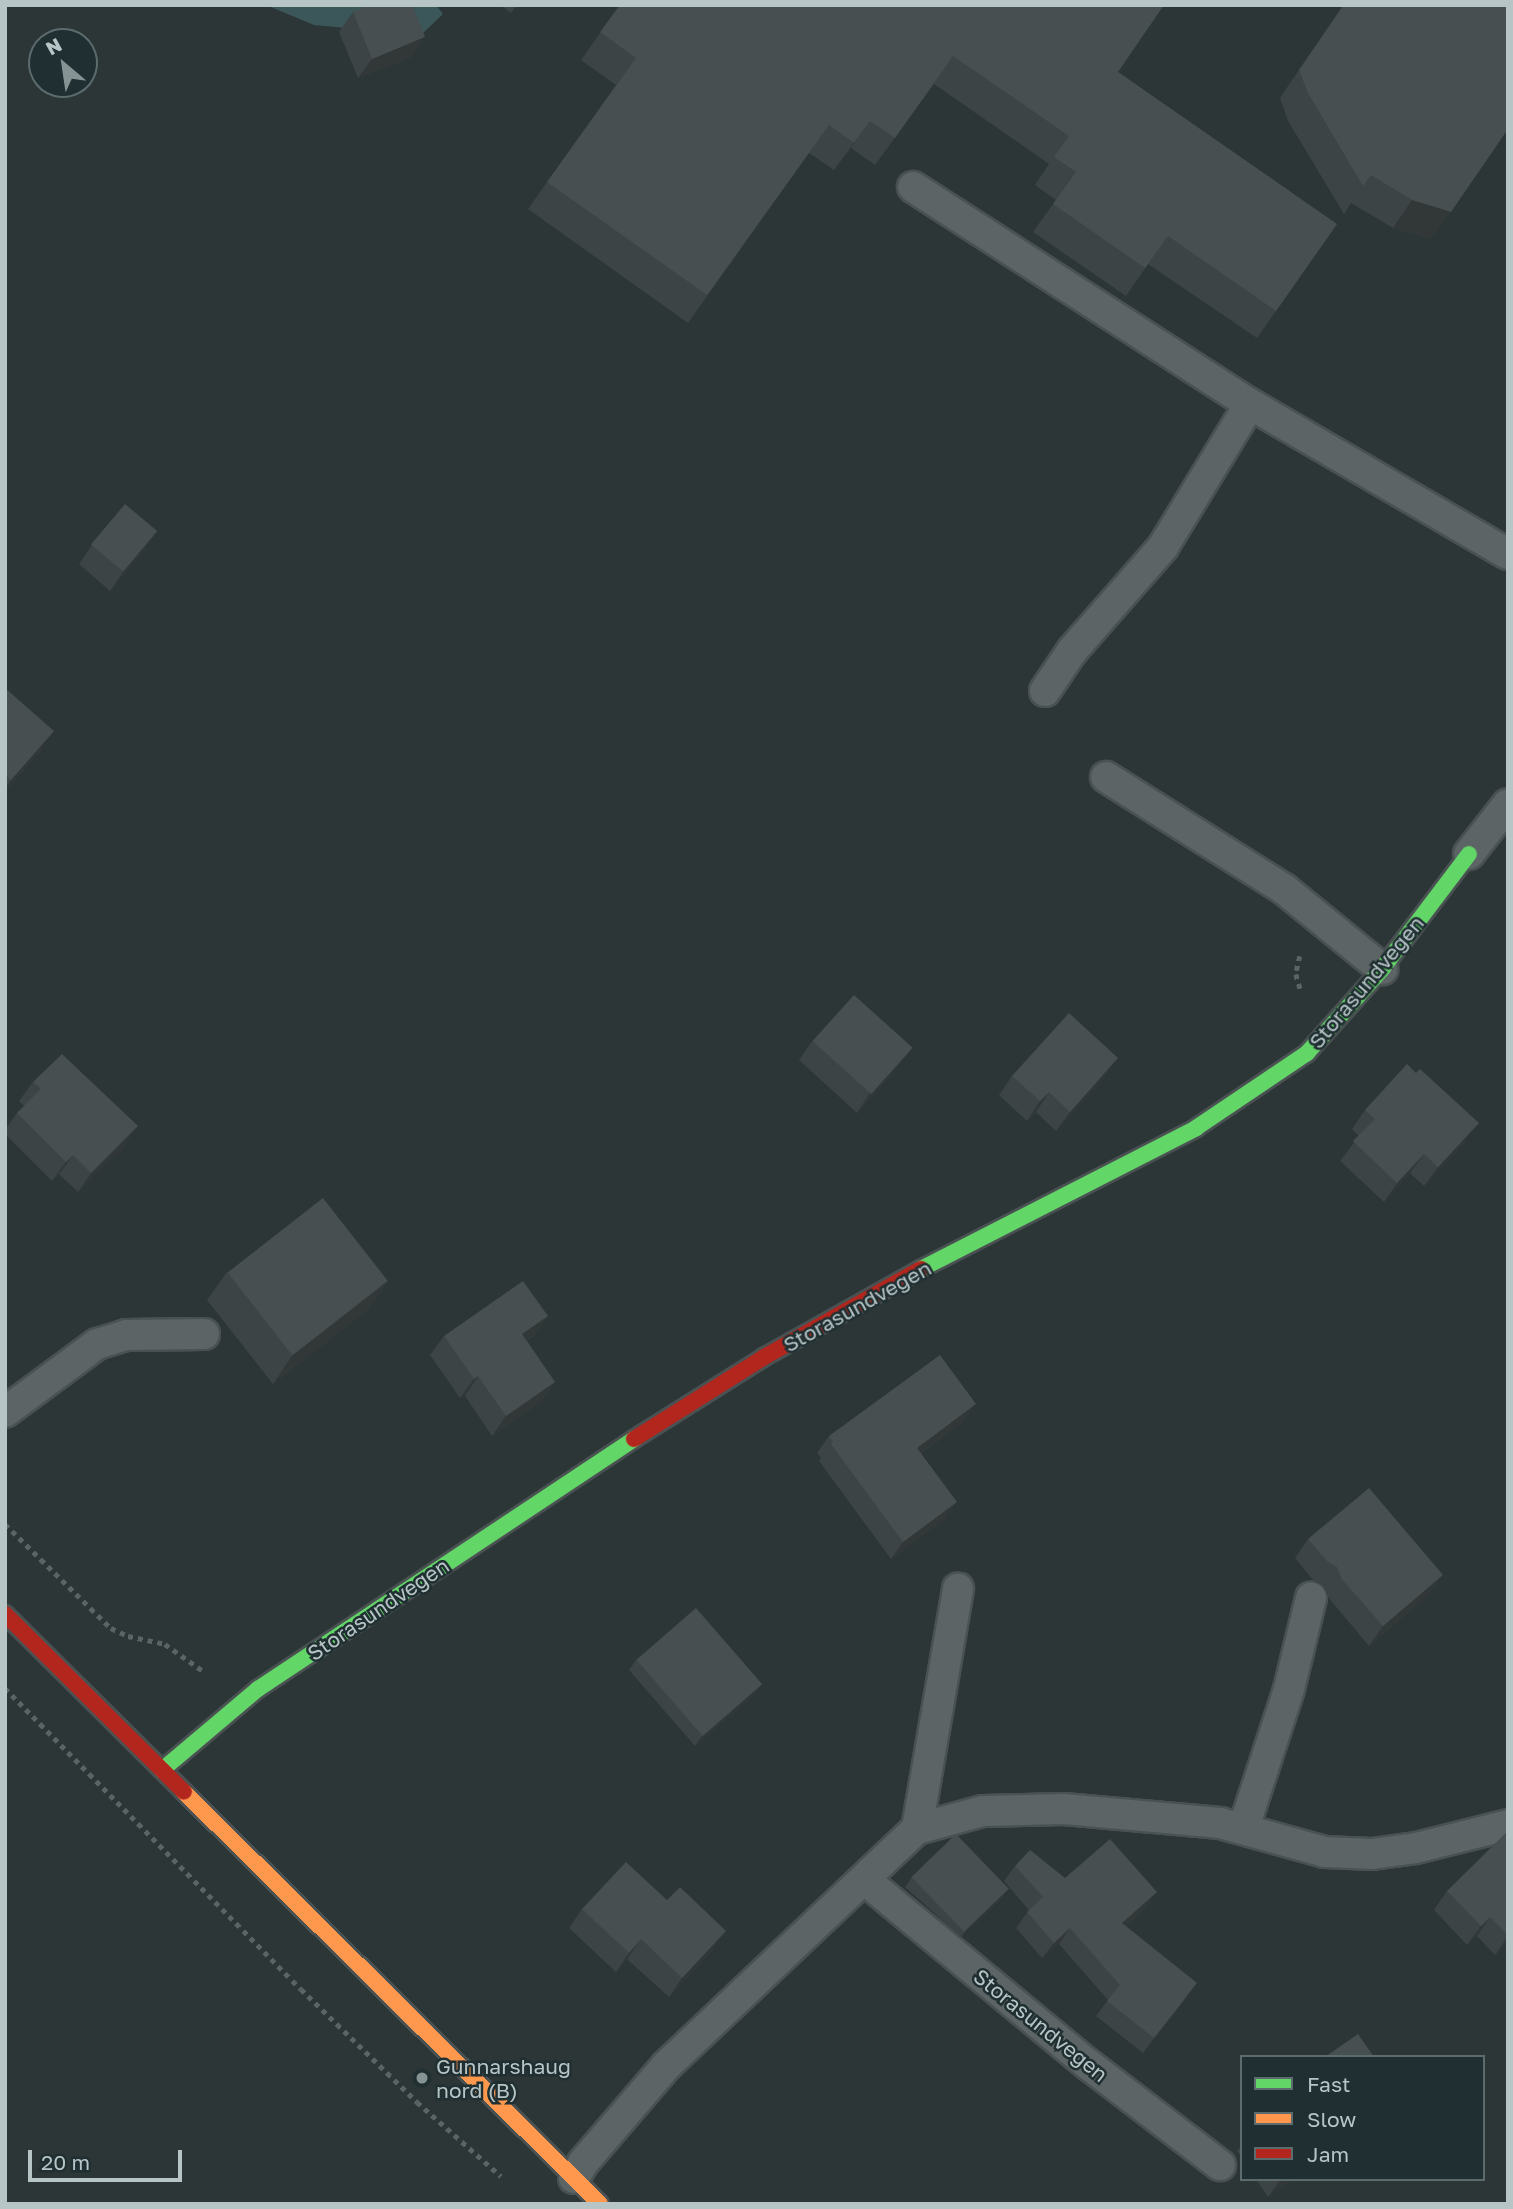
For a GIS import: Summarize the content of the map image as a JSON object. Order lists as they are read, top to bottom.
{
  "streets": {
    "street": ["Storasundvegen"]
  },
  "places": ["Gunnarshaug nord (B)"],
  "legend": ["Fast", "Slow", "Jam"],
  "scale_bar": "20 m",
  "north": "top left"
}
